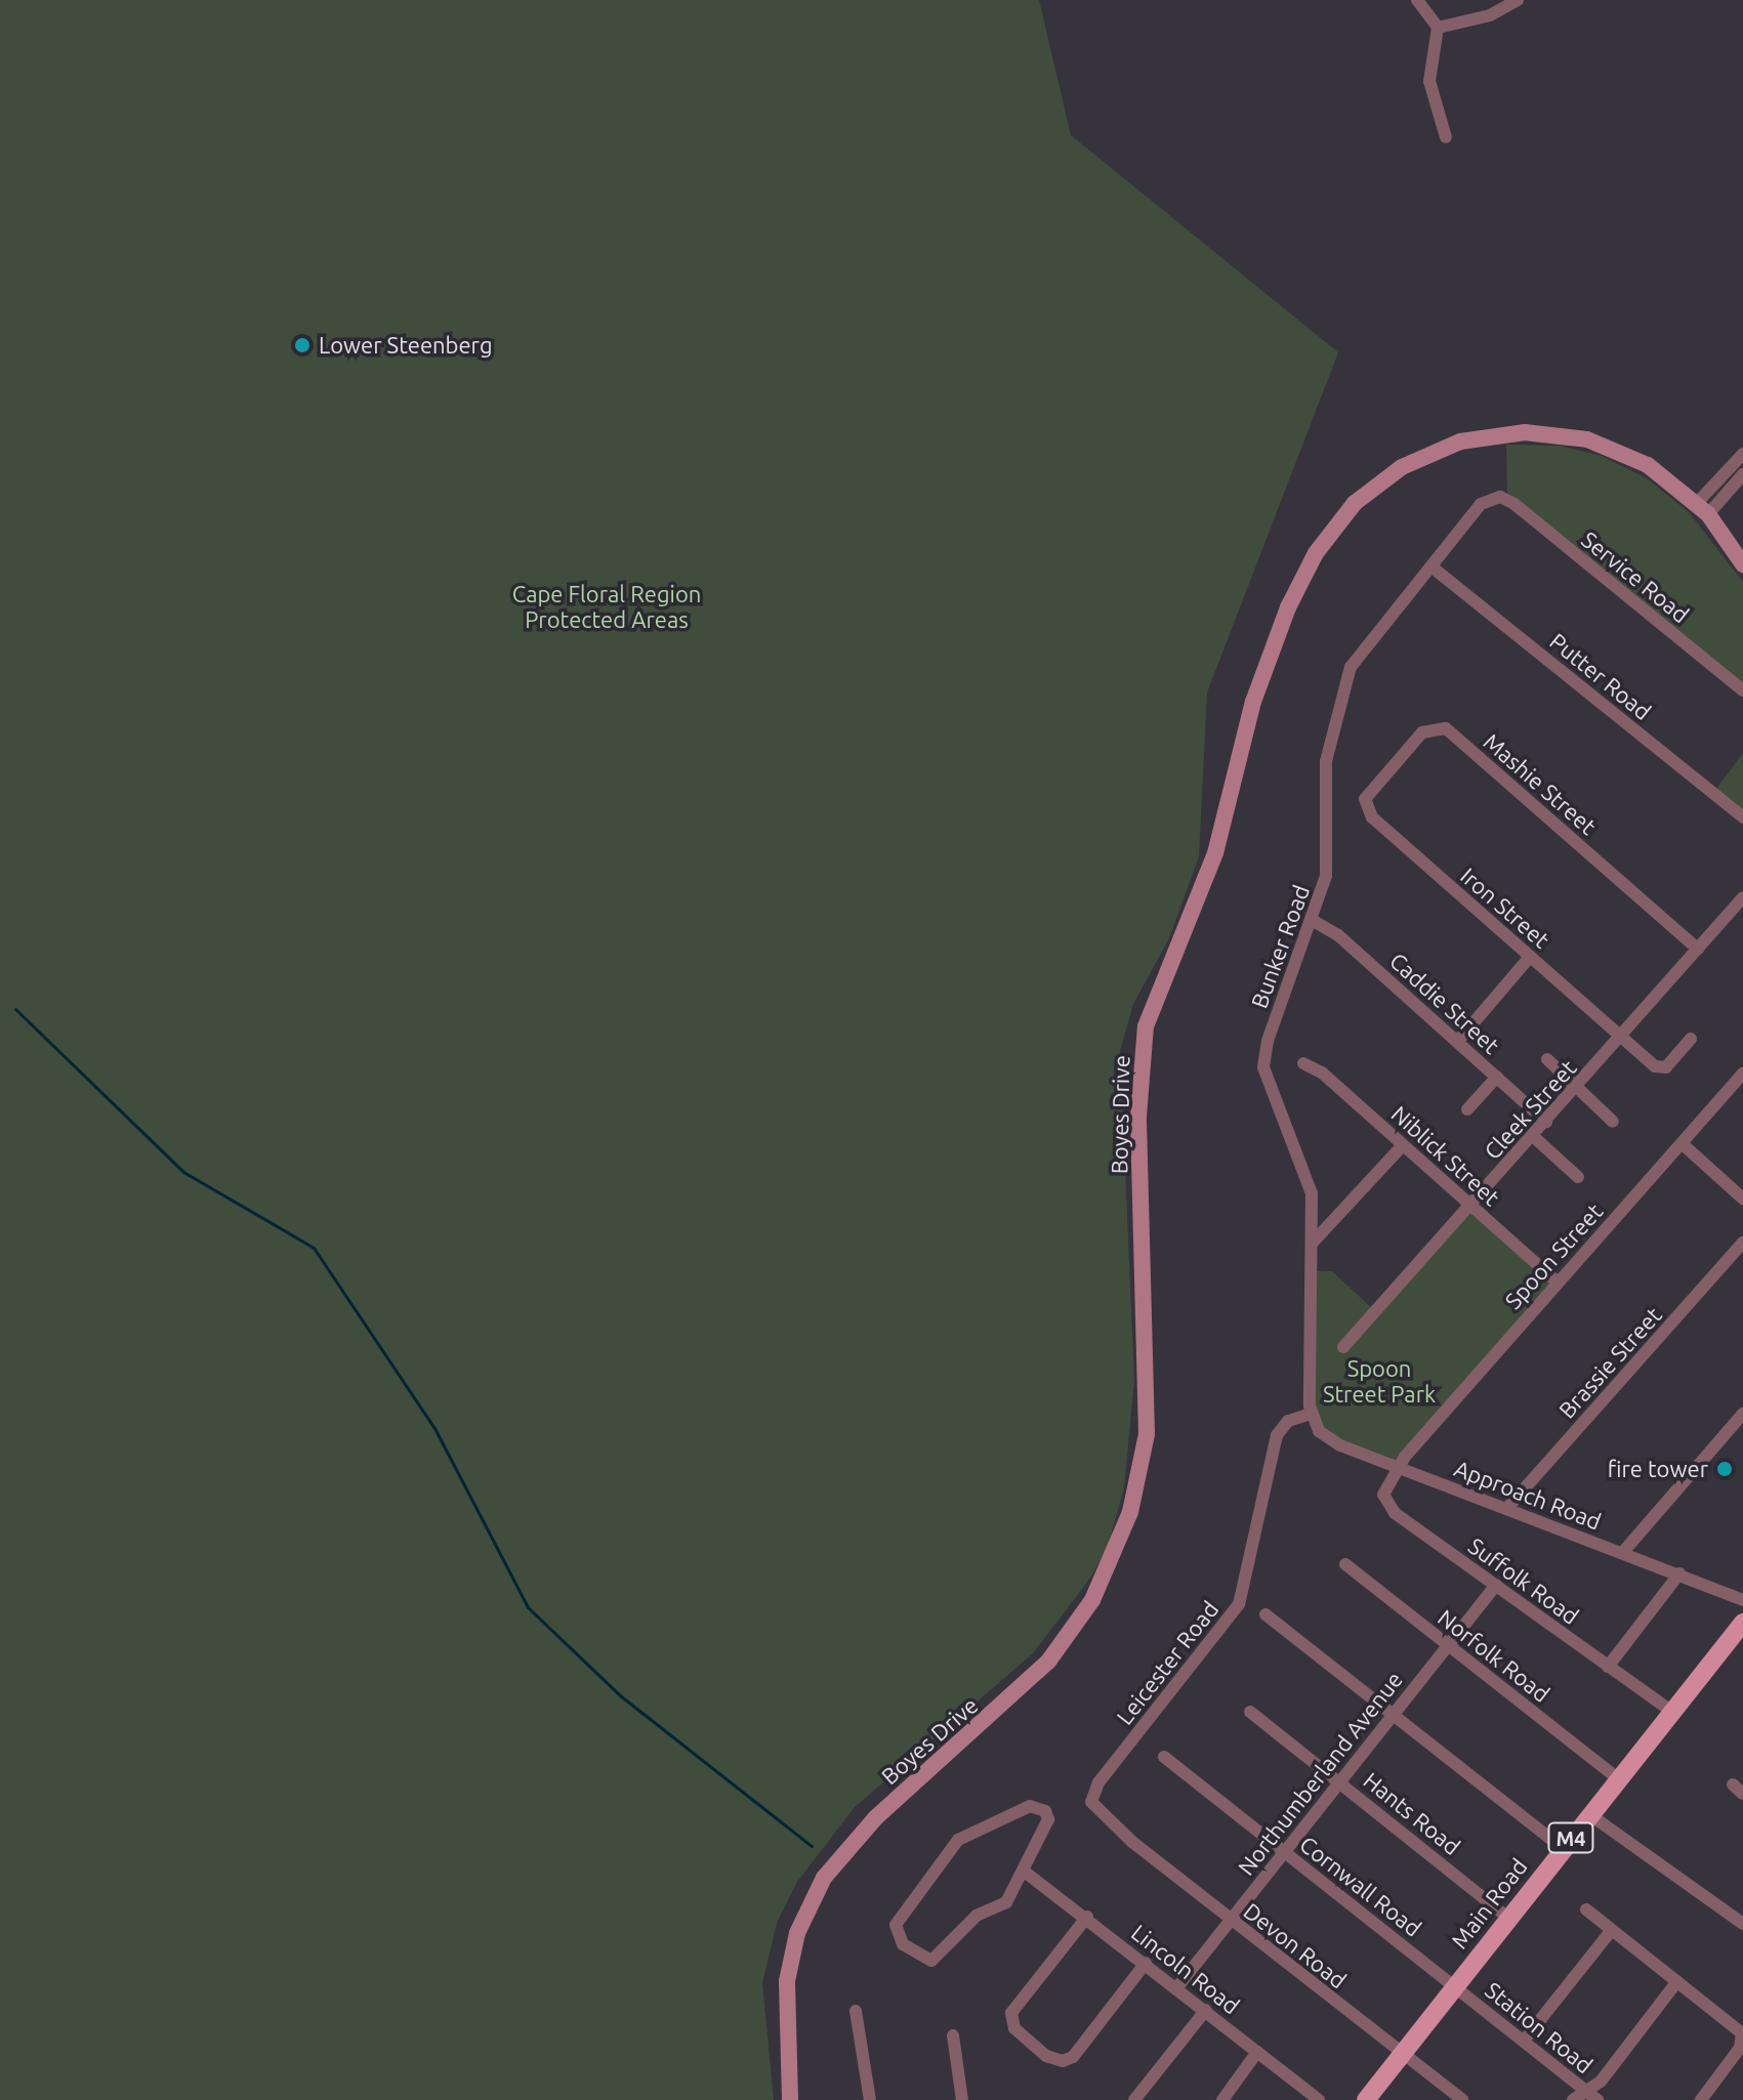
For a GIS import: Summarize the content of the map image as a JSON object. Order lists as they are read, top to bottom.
{
  "streets": {
    "main road": ["Boyes Drive", "M4", "Main Road"],
    "street": [
      "Service Road",
      "Putter Road",
      "Mashie Street",
      "Iron Street",
      "Bunker Road",
      "Caddie Street",
      "Cleek Street",
      "Niblick Street",
      "Spoon Street",
      "Brassie Street",
      "Approach Road",
      "Suffolk Road",
      "Norfolk Road",
      "Leicester Road",
      "Northumberland Avenue",
      "Hants Road",
      "Cornwall Road",
      "Devon Road",
      "Lincoln Road",
      "Station Road"
    ]
  },
  "crossings": [
    ["Service Road", "Bunker Road"],
    ["Putter Road", "Bunker Road"],
    ["Mashie Street", "Iron Street"],
    ["Mashie Street", "Cleek Street"],
    ["Iron Street", "Cleek Street"],
    ["Bunker Road", "Caddie Street"],
    ["Bunker Road", "Approach Road"],
    ["Bunker Road", "Leicester Road"],
    ["Caddie Street", "Cleek Street"],
    ["Cleek Street", "Niblick Street"],
    ["Niblick Street", "Spoon Street"],
    ["Spoon Street", "Approach Road"],
    ["Spoon Street", "Suffolk Road"],
    ["Brassie Street", "Approach Road"],
    ["Approach Road", "Suffolk Road"],
    ["Approach Road", "Leicester Road"],
    ["Suffolk Road", "Northumberland Avenue"],
    ["Suffolk Road", "Main Road"],
    ["Norfolk Road", "Northumberland Avenue"],
    ["Norfolk Road", "Main Road"],
    ["Leicester Road", "Devon Road"],
    ["Northumberland Avenue", "Hants Road"],
    ["Northumberland Avenue", "Cornwall Road"],
    ["Northumberland Avenue", "Devon Road"],
    ["Northumberland Avenue", "Lincoln Road"],
    ["Hants Road", "Main Road"],
    ["Cornwall Road", "Main Road"],
    ["Cornwall Road", "Station Road"],
    ["Main Road", "Devon Road"],
    ["Main Road", "Station Road"]
  ],
  "parks": ["Cape Floral Region Protected Areas", "Spoon Street Park"],
  "places": ["Lower Steenberg", "fire tower"]
}
